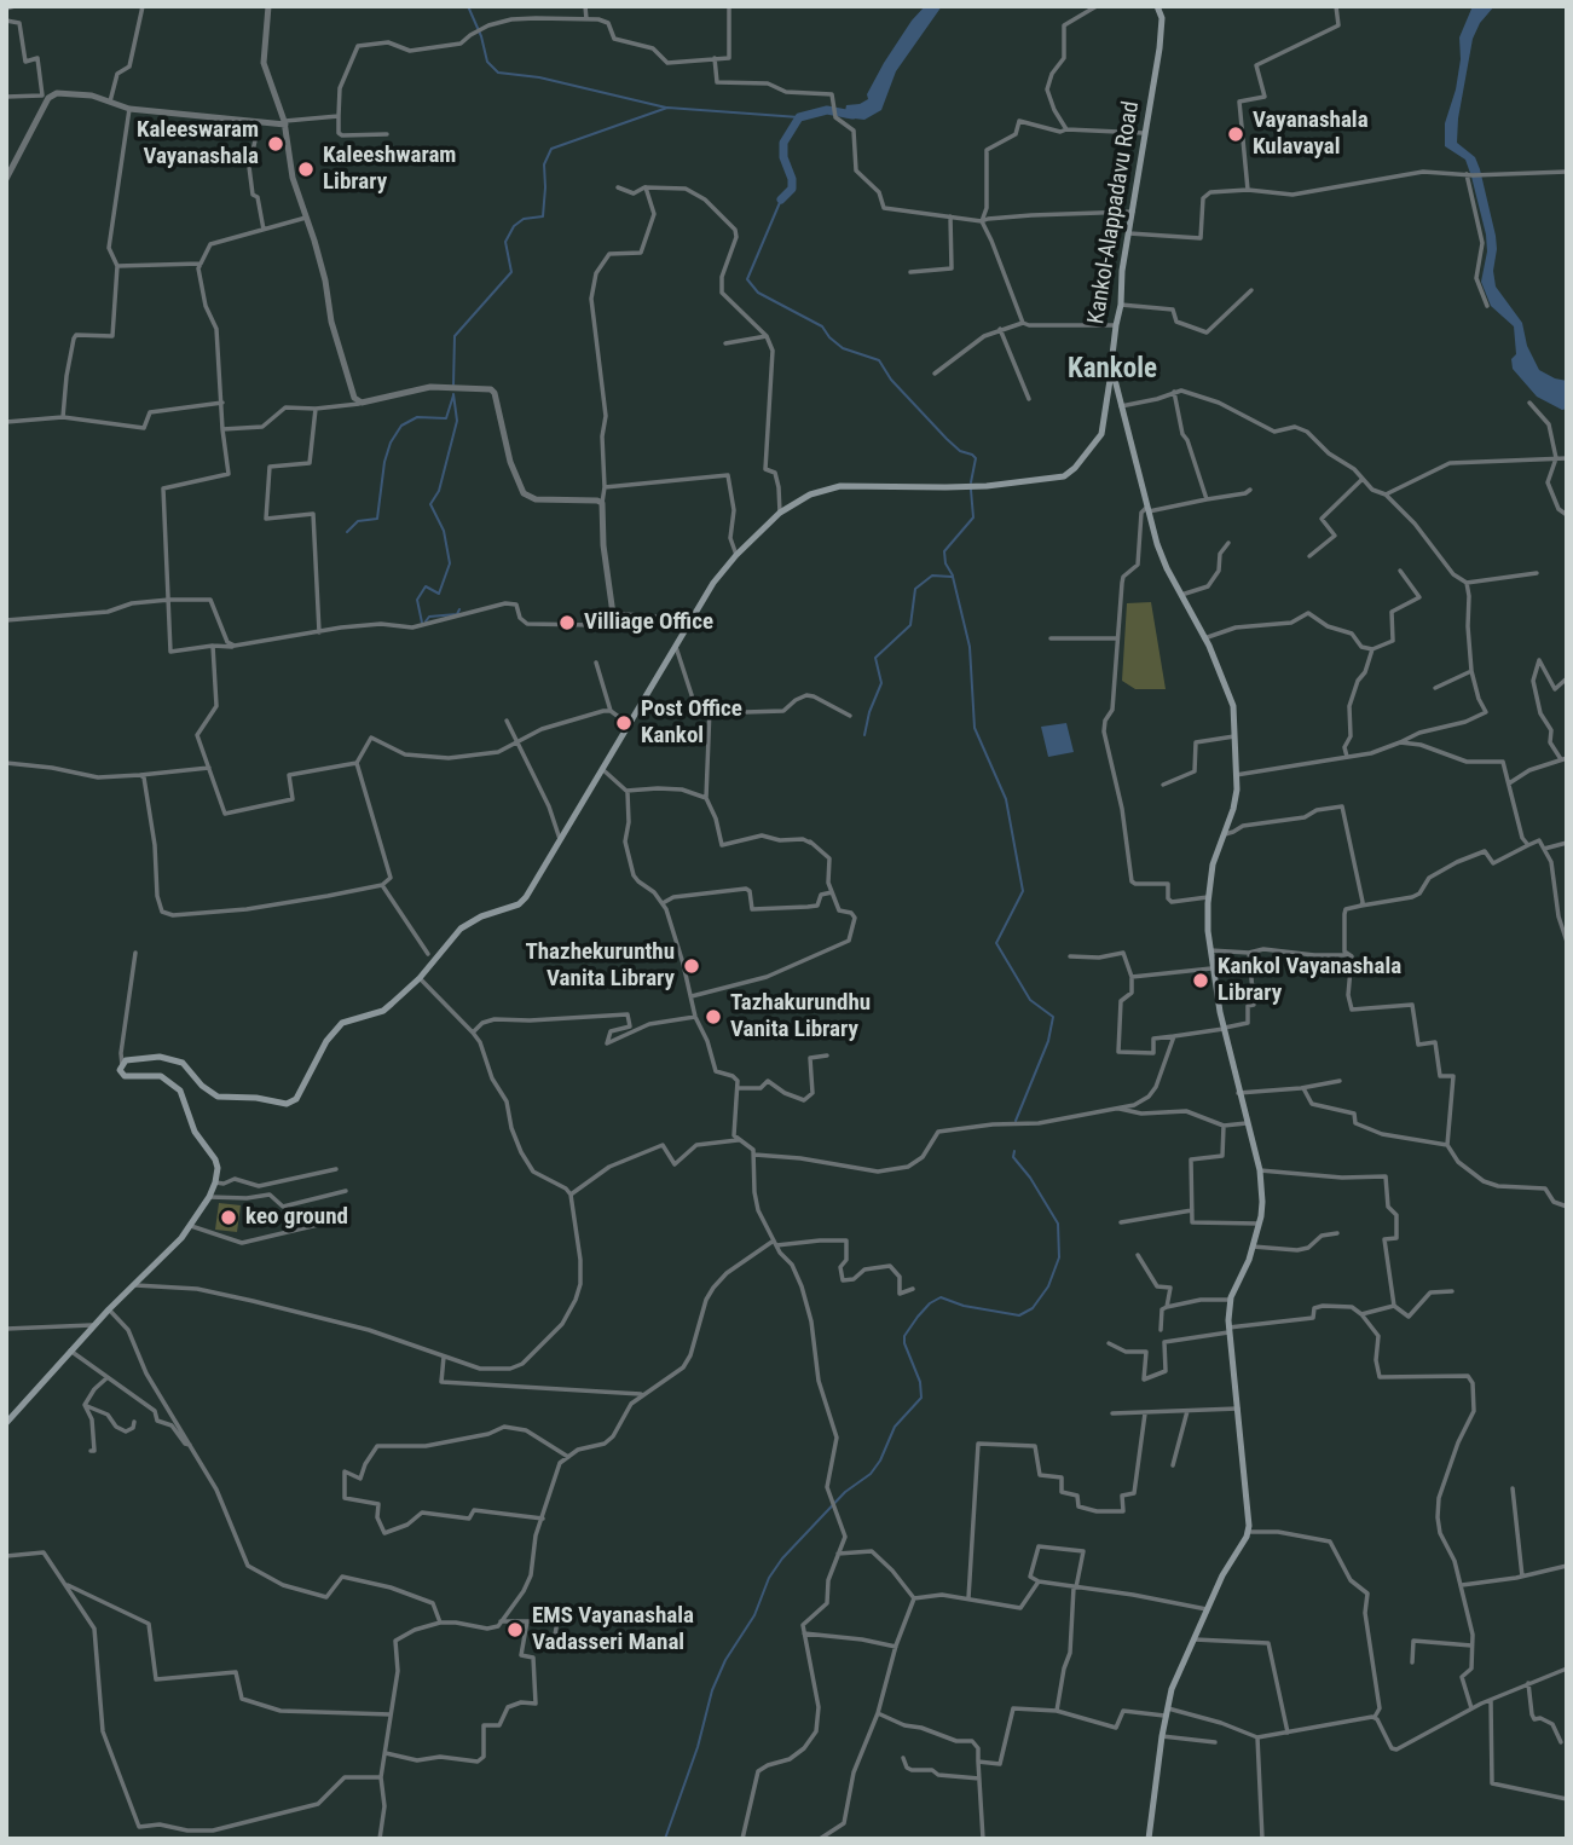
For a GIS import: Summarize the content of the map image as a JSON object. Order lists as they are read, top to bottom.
{
  "streets": {
    "main road": ["Kankol-Alappadavu Road"]
  },
  "districts": ["Kankole"],
  "places": [
    "Vayanashala Kulavayal",
    "Kaleeswaram Vayanashala",
    "Kaleeshwaram Library",
    "Villiage Office",
    "Post Office Kankol",
    "Thazhekurunthu Vanita Library",
    "Kankol Vayanashala Library",
    "Tazhakurundhu Vanita Library",
    "keo ground",
    "EMS Vayanashala Vadasseri Manal"
  ]
}
